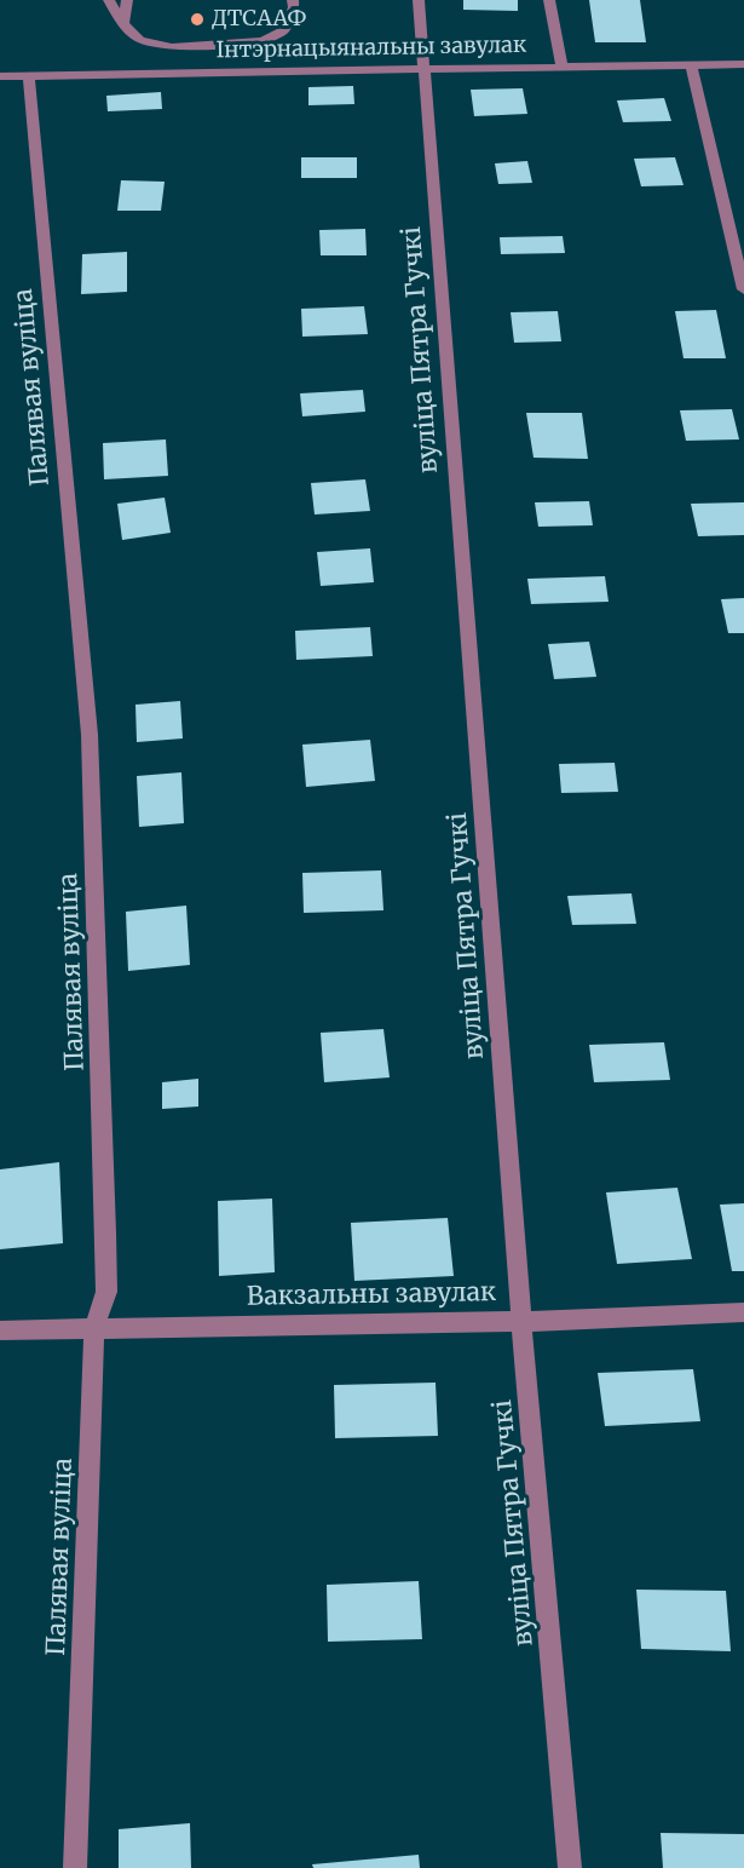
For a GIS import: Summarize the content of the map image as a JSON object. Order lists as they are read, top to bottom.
{
  "streets": {
    "street": [
      "Інтэрнацыянальны завулак",
      "вуліца Пятра Гучкі",
      "Палявая вуліца",
      "Вакзальны завулак"
    ]
  },
  "crossings": [
    ["Інтэрнацыянальны завулак", "вуліца Пятра Гучкі"],
    ["Інтэрнацыянальны завулак", "Палявая вуліца"],
    ["вуліца Пятра Гучкі", "Вакзальны завулак"],
    ["Палявая вуліца", "Вакзальны завулак"]
  ],
  "places": ["ДТСААФ"]
}
